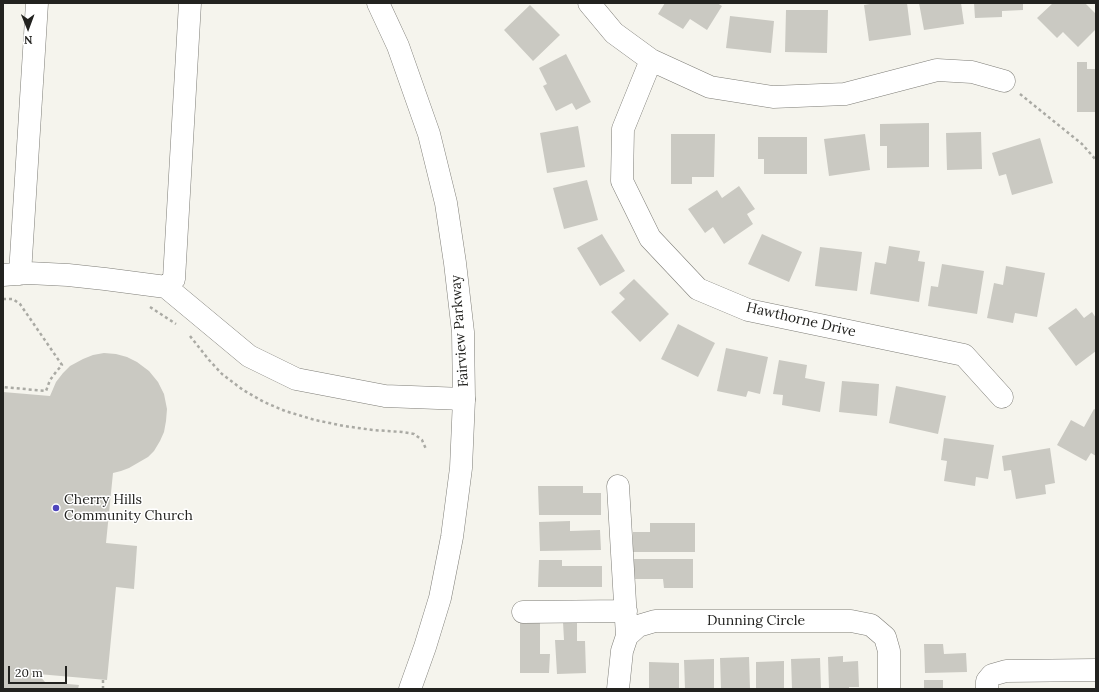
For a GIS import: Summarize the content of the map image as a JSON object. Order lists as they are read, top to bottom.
{
  "streets": {
    "street": ["Hawthorne Drive", "Fairview Parkway", "Dunning Circle"]
  },
  "places": ["Cherry Hills Community Church"],
  "scale_bar": "20 m",
  "north": "bottom"
}
